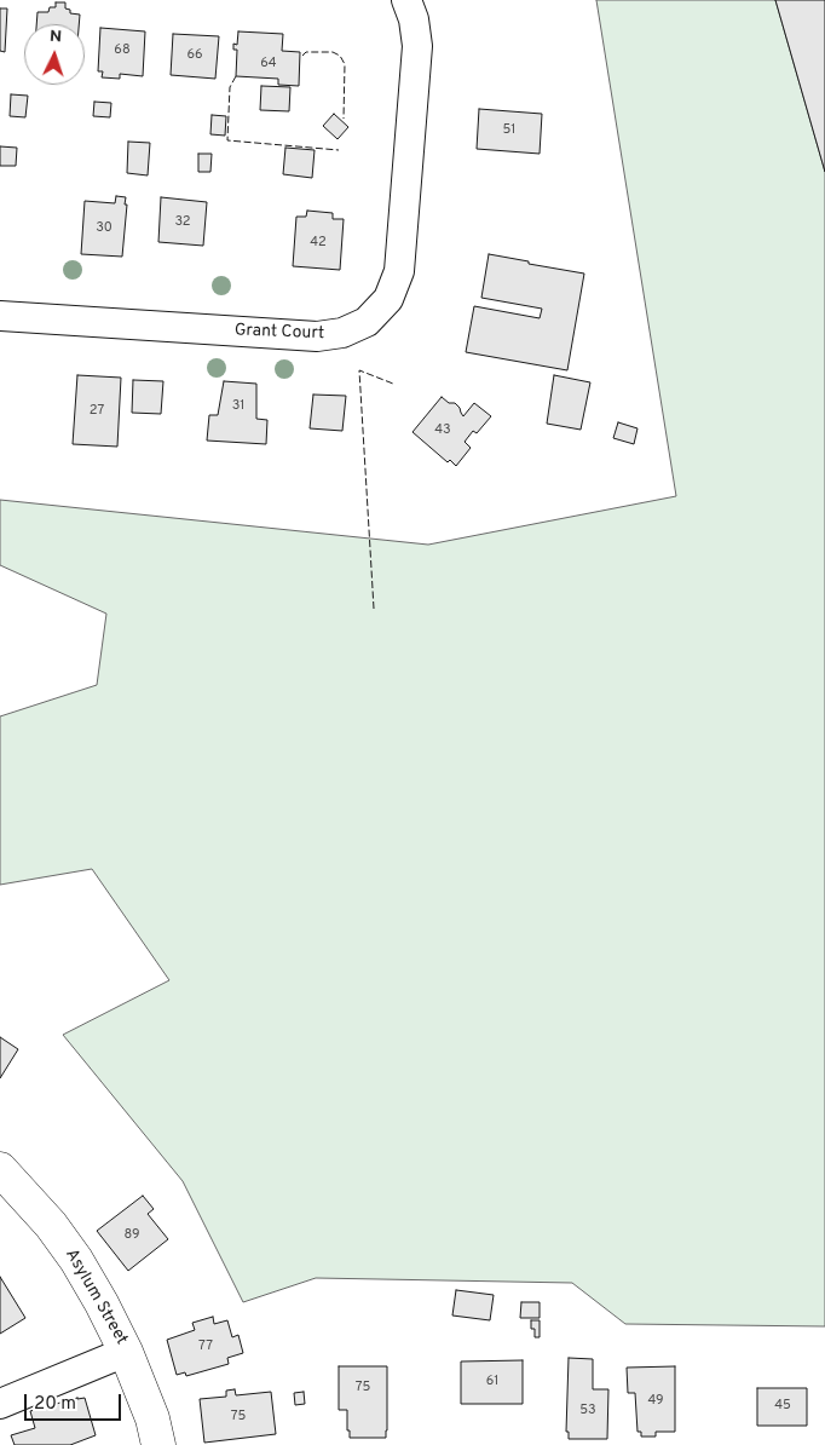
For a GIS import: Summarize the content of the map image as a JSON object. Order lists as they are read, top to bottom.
{
  "streets": {
    "street": ["Grant Court", "Asylum Street"]
  },
  "house_numbers": [
    "68",
    "66",
    "64",
    "51",
    "32",
    "30",
    "42",
    "31",
    "27",
    "43",
    "89",
    "77",
    "61",
    "75",
    "49",
    "45",
    "53",
    "75"
  ],
  "scale_bar": "20 m",
  "north": "top"
}
